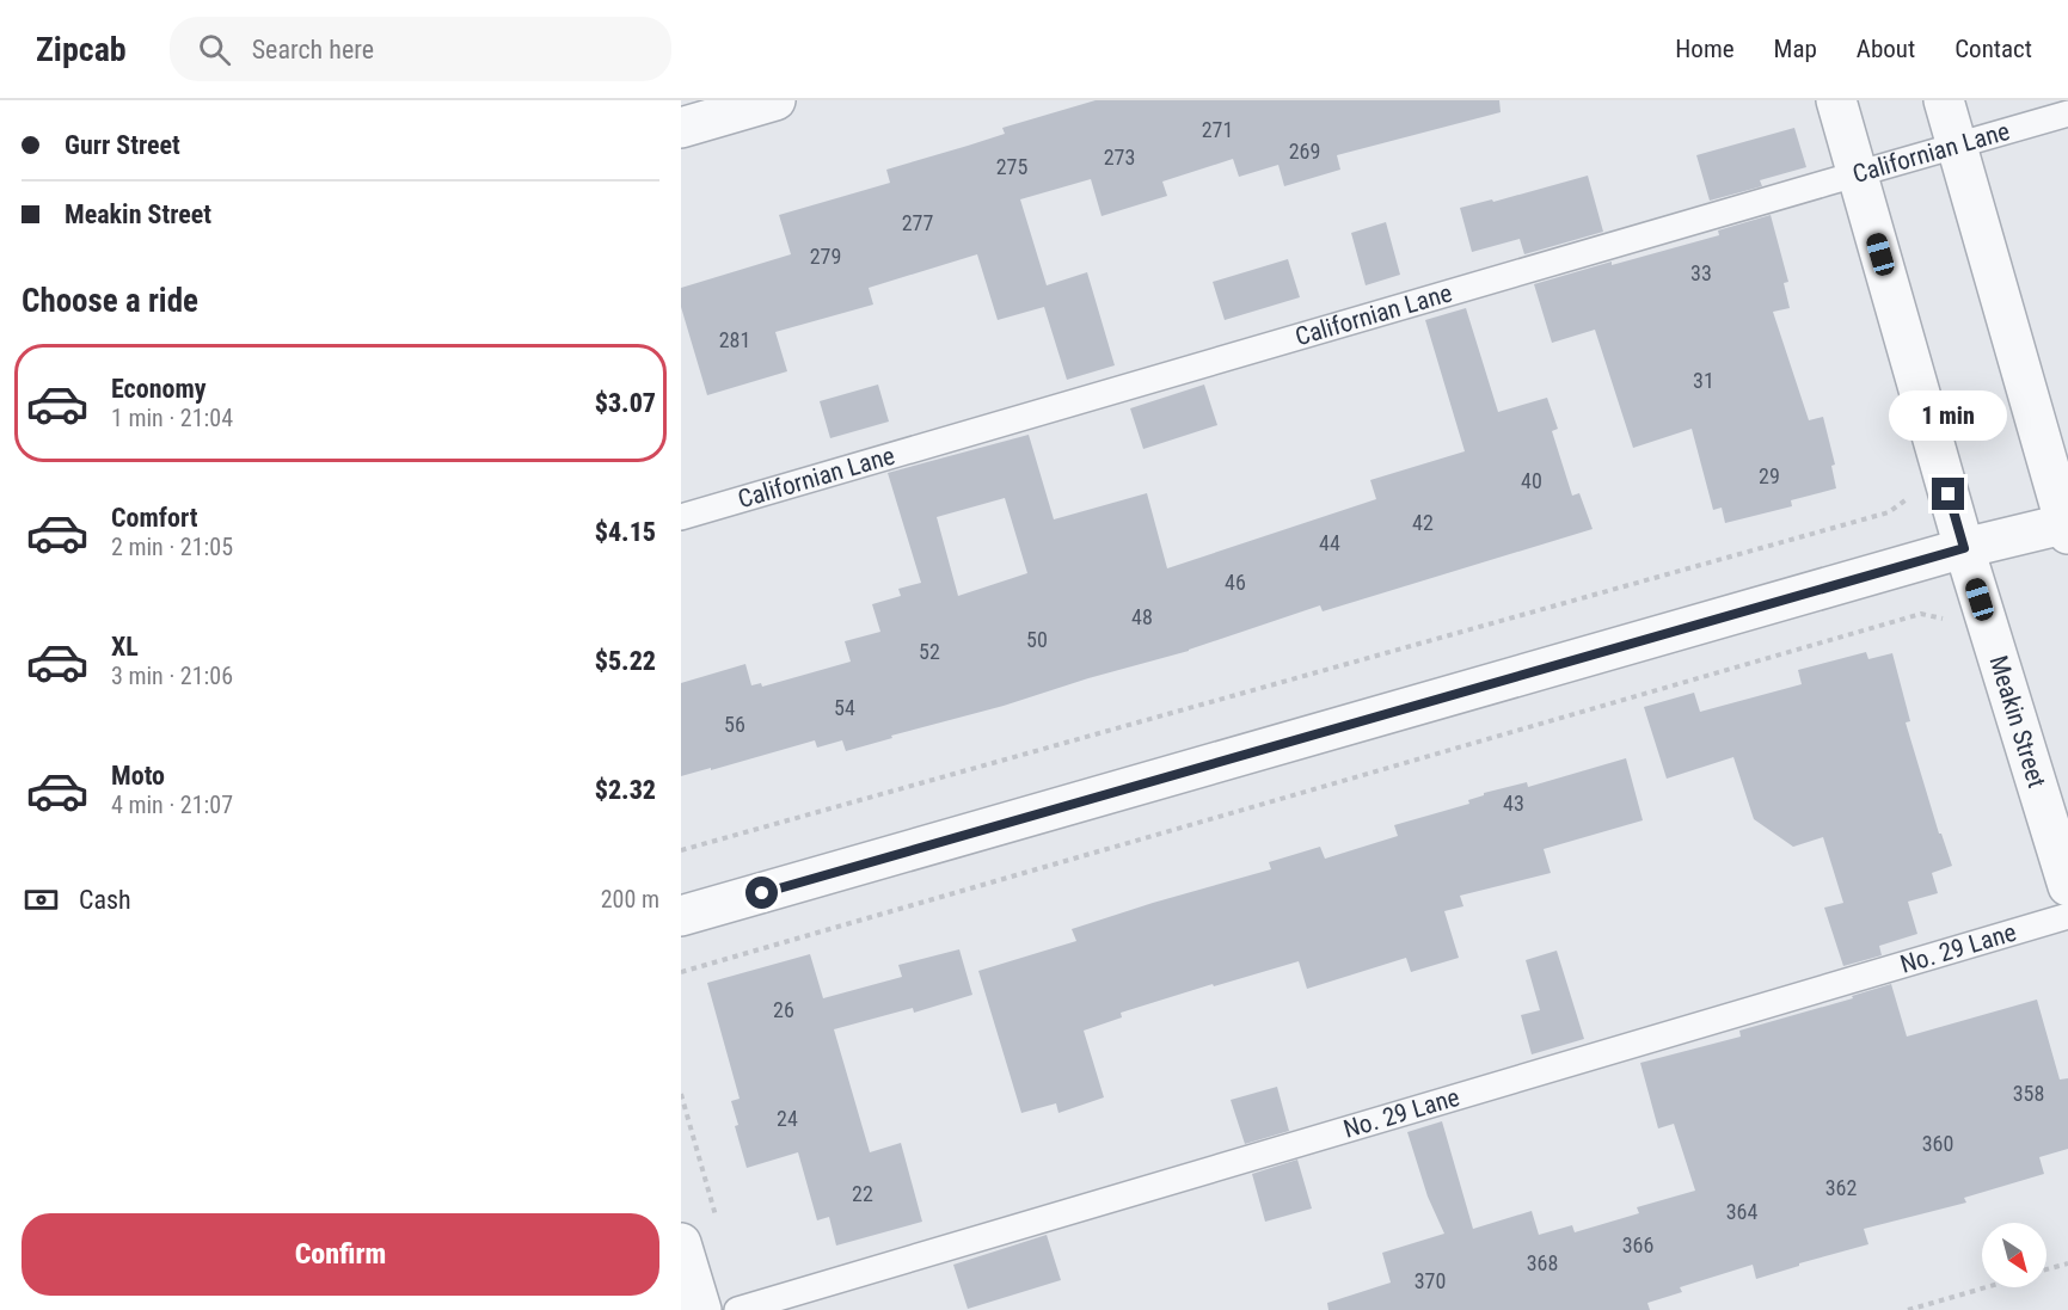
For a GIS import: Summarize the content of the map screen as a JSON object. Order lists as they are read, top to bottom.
{
  "streets": {
    "street": ["Meakin Street"],
    "lane": ["Californian Lane", "No. 29 Lane"]
  },
  "crossings": [
    ["Californian Lane", "Meakin Street"]
  ],
  "house_numbers": [
    "271",
    "269",
    "273",
    "275",
    "277",
    "279",
    "33",
    "281",
    "31",
    "29",
    "40",
    "42",
    "44",
    "46",
    "48",
    "50",
    "52",
    "54",
    "56",
    "43",
    "26",
    "358",
    "24",
    "360",
    "362",
    "22",
    "364",
    "366",
    "368",
    "370"
  ],
  "north": "bottom right",
  "page": {
    "header": "Zipcab",
    "search": "Search here",
    "nav": [
      "Home",
      "Map",
      "About",
      "Contact"
    ],
    "banner": ["Gurr Street", "Meakin Street"],
    "heading": "Choose a ride",
    "list": [
      {
        "name": "Economy",
        "note": "1 min · 21:04",
        "value": "$3.07"
      },
      {
        "name": "Comfort",
        "note": "2 min · 21:05",
        "value": "$4.15"
      },
      {
        "name": "XL",
        "note": "3 min · 21:06",
        "value": "$5.22"
      },
      {
        "name": "Moto",
        "note": "4 min · 21:07",
        "value": "$2.32"
      }
    ],
    "bubble": "1 min",
    "pay": ["Cash", "200 m"],
    "buttons": "Confirm"
  }
}
